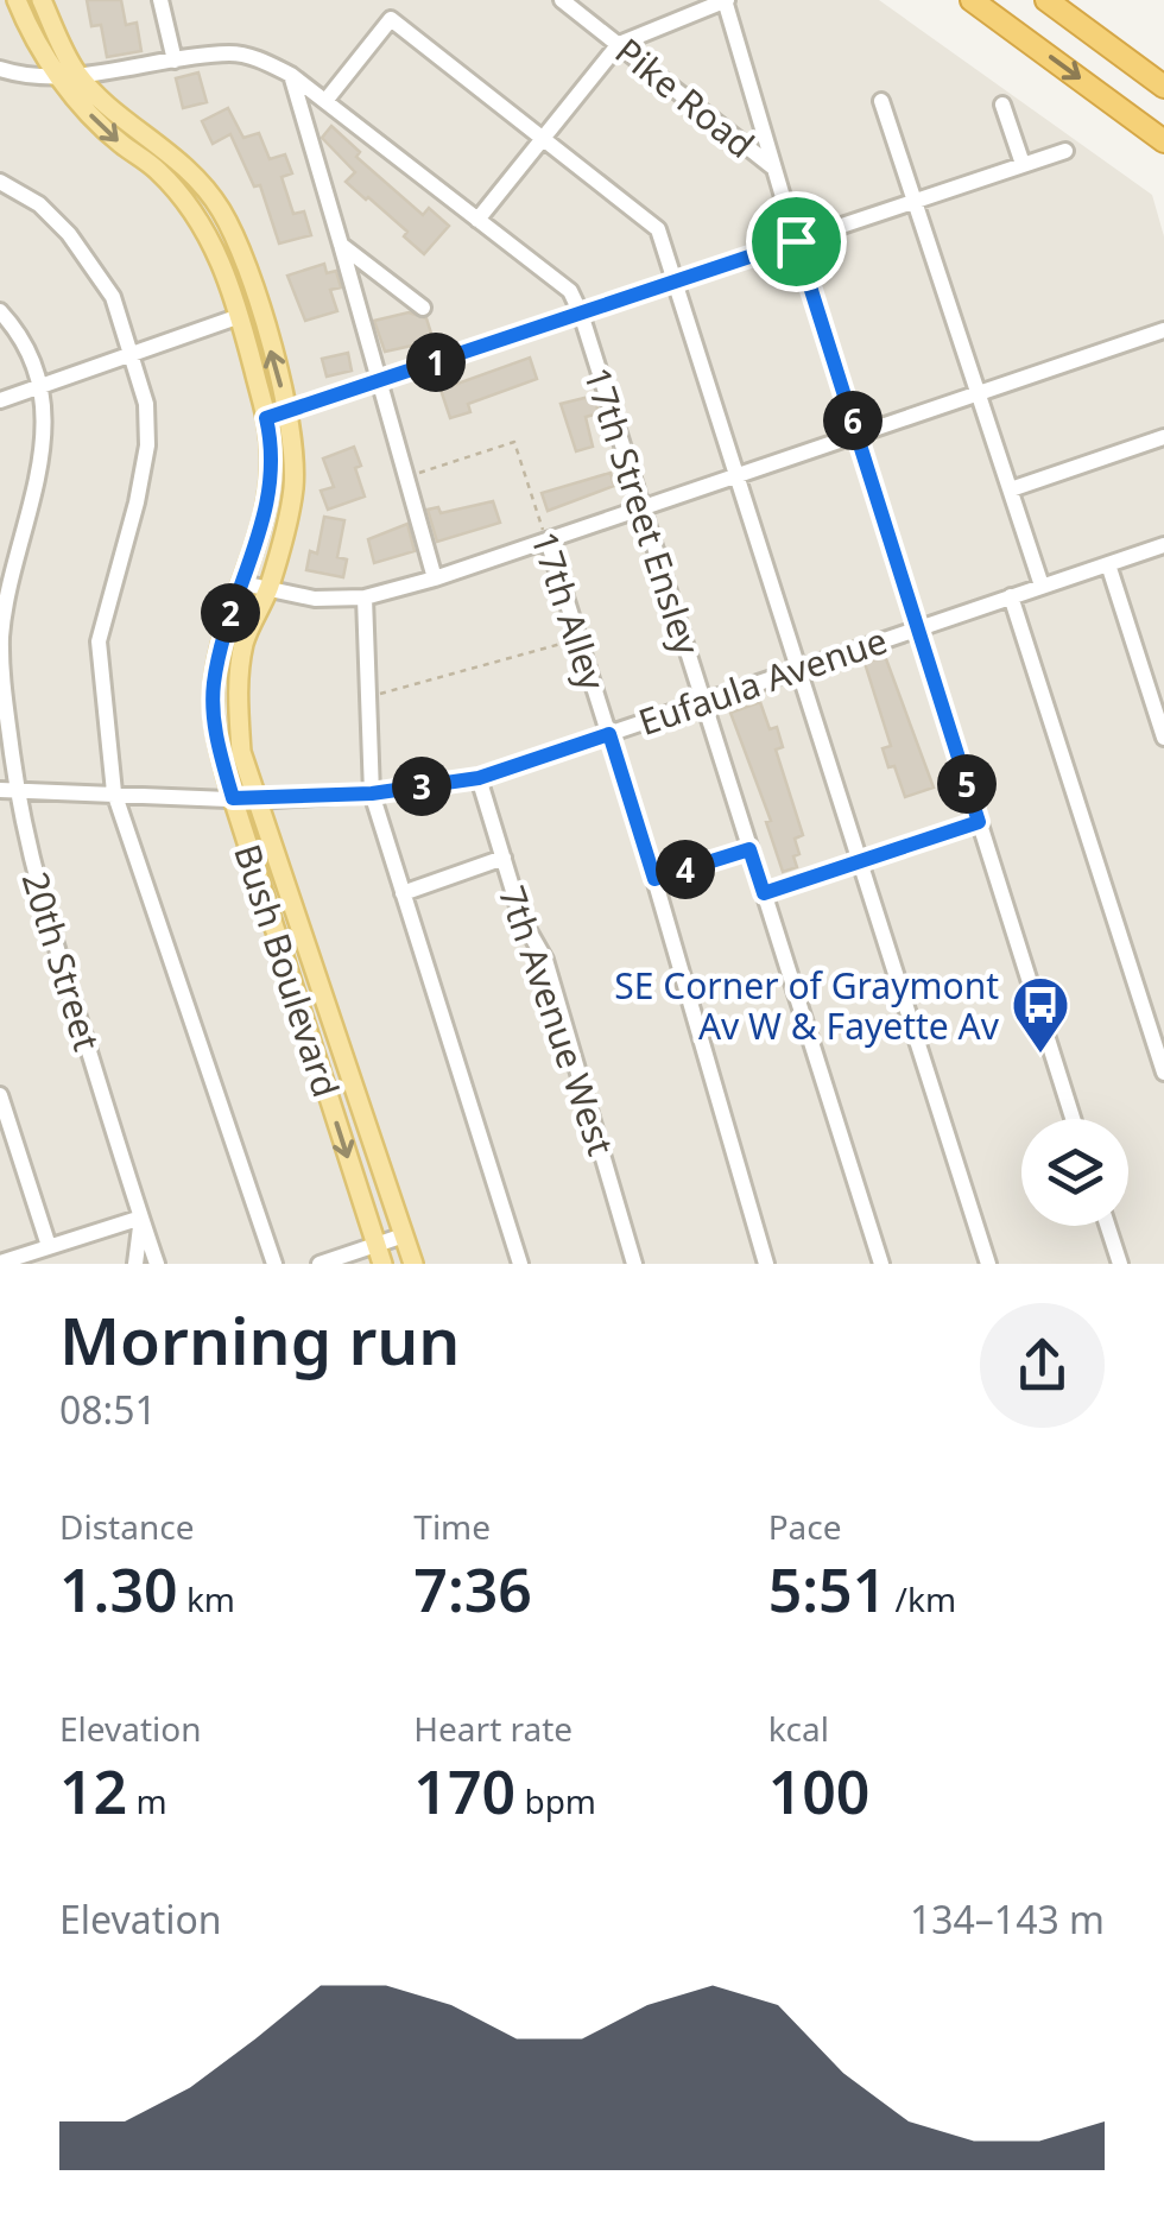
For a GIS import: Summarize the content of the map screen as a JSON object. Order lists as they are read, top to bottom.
{
  "streets": {
    "main road": ["Bush Boulevard"],
    "street": [
      "Pike Road",
      "17th Street Ensley",
      "17th Alley",
      "Eufaula Avenue",
      "20th Street",
      "7th Avenue West"
    ]
  },
  "crossings": [
    ["Pike Road", "Eufaula Avenue"],
    ["17th Street Ensley", "Eufaula Avenue"],
    ["17th Street Ensley", "Bush Boulevard"],
    ["17th Alley", "Eufaula Avenue"],
    ["Eufaula Avenue", "20th Street"],
    ["Eufaula Avenue", "Bush Boulevard"],
    ["Eufaula Avenue", "7th Avenue West"]
  ],
  "places": {
    "bus stop": ["SE Corner of Graymont Av W & Fayette Av"]
  },
  "page": {
    "pins": [
      "1",
      "6",
      "2",
      "5",
      "3",
      "4"
    ],
    "heading": ["Morning run", "08:51"],
    "stats": [
      ["Distance", "1.30 km"],
      ["Time", "7:36"],
      ["Pace", "5:51 /km"],
      ["Elevation", "12 m"],
      ["Heart rate", "170 bpm"],
      ["kcal", "100"]
    ],
    "chart": ["Elevation", "134–143 m"]
  }
}
